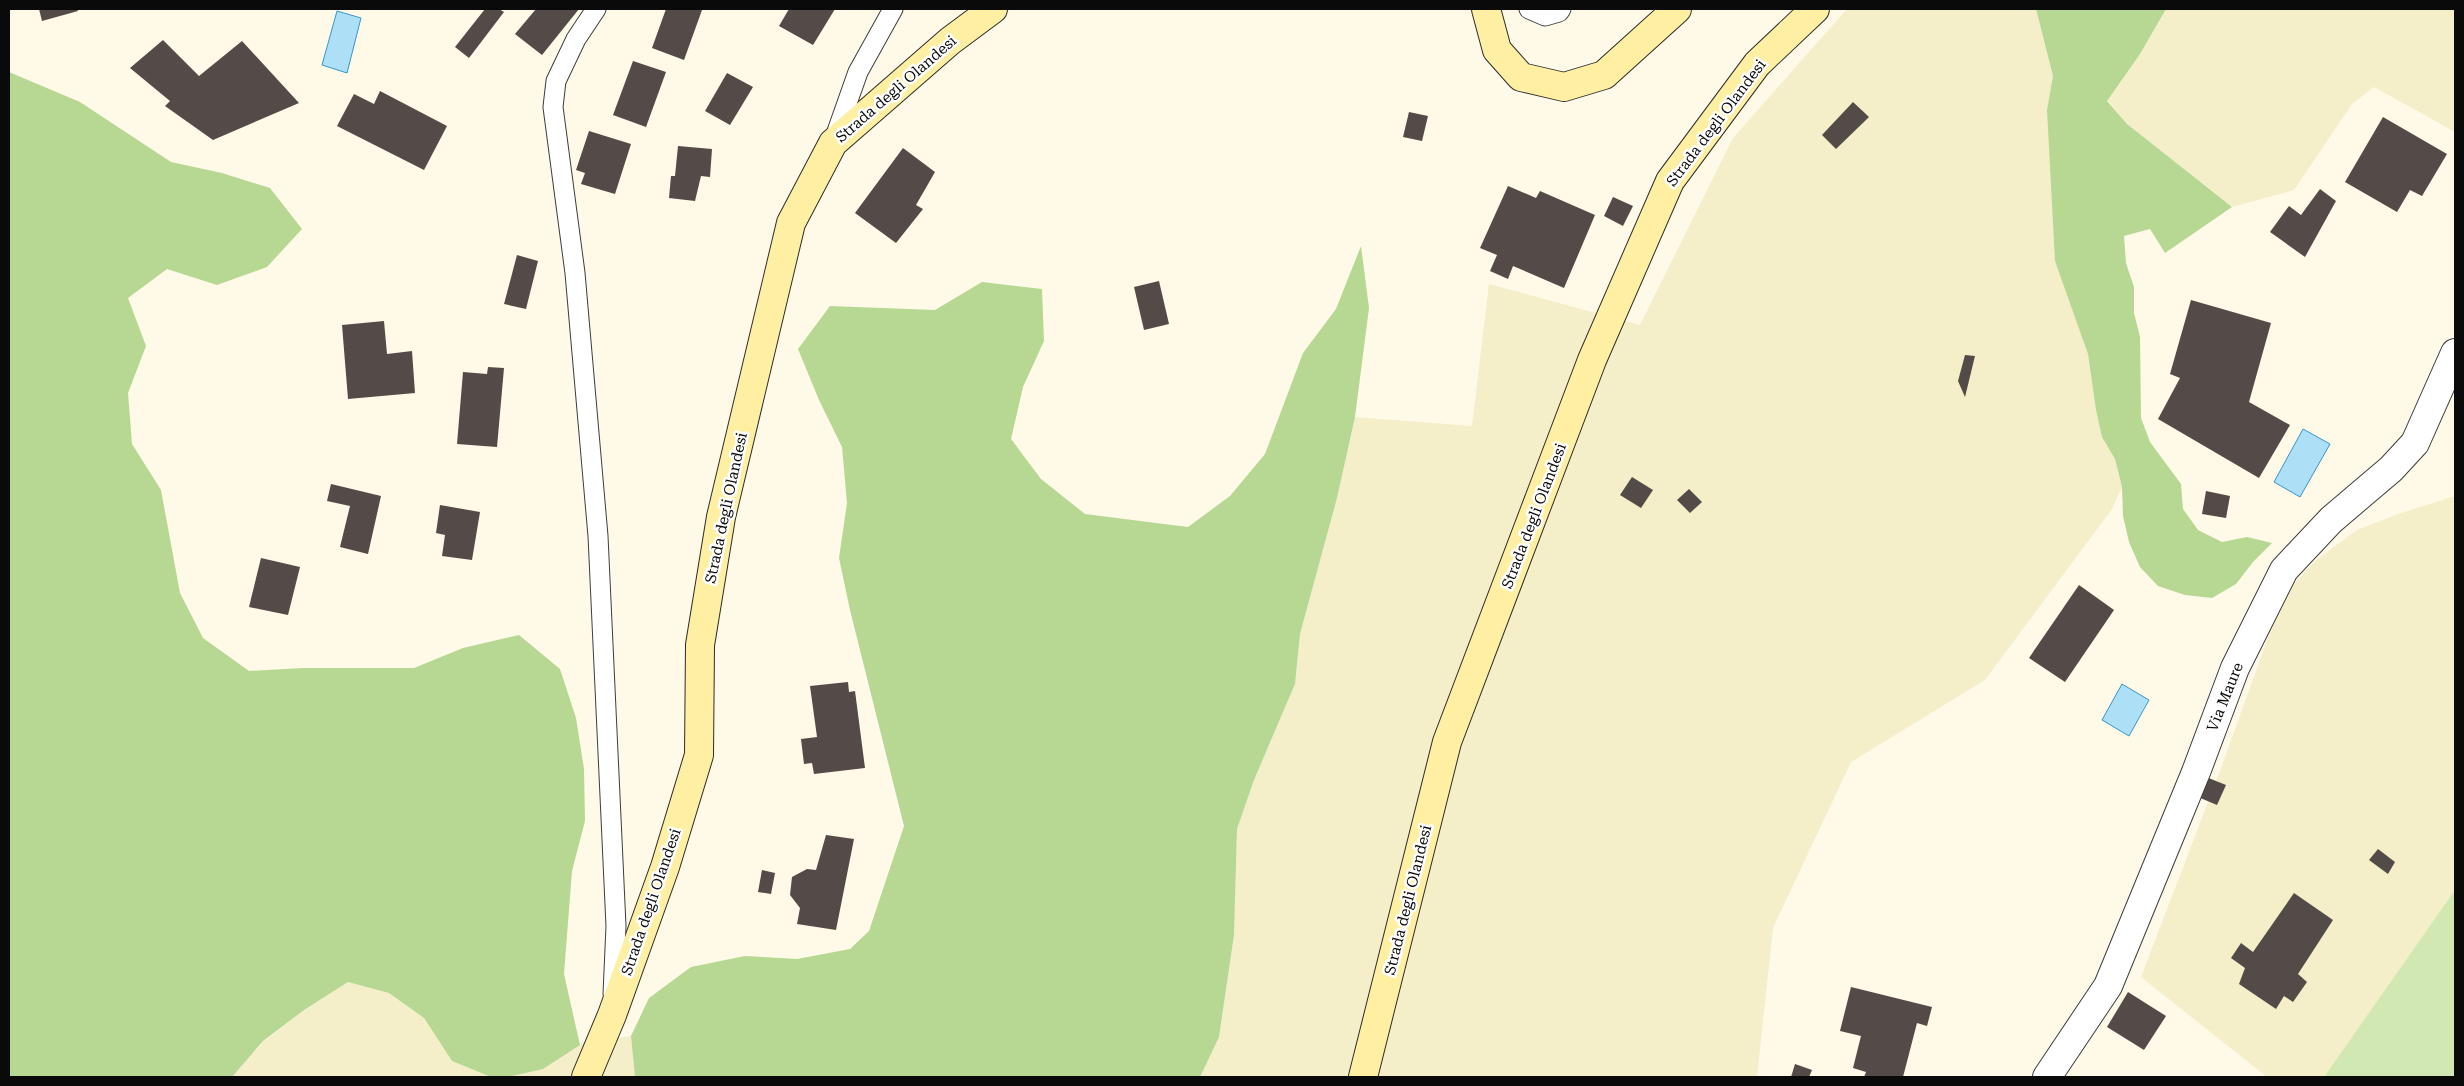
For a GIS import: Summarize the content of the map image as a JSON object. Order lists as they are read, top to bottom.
{
  "streets": {
    "main road": ["Strada degli Olandesi"],
    "street": ["Via Maure"]
  }
}
